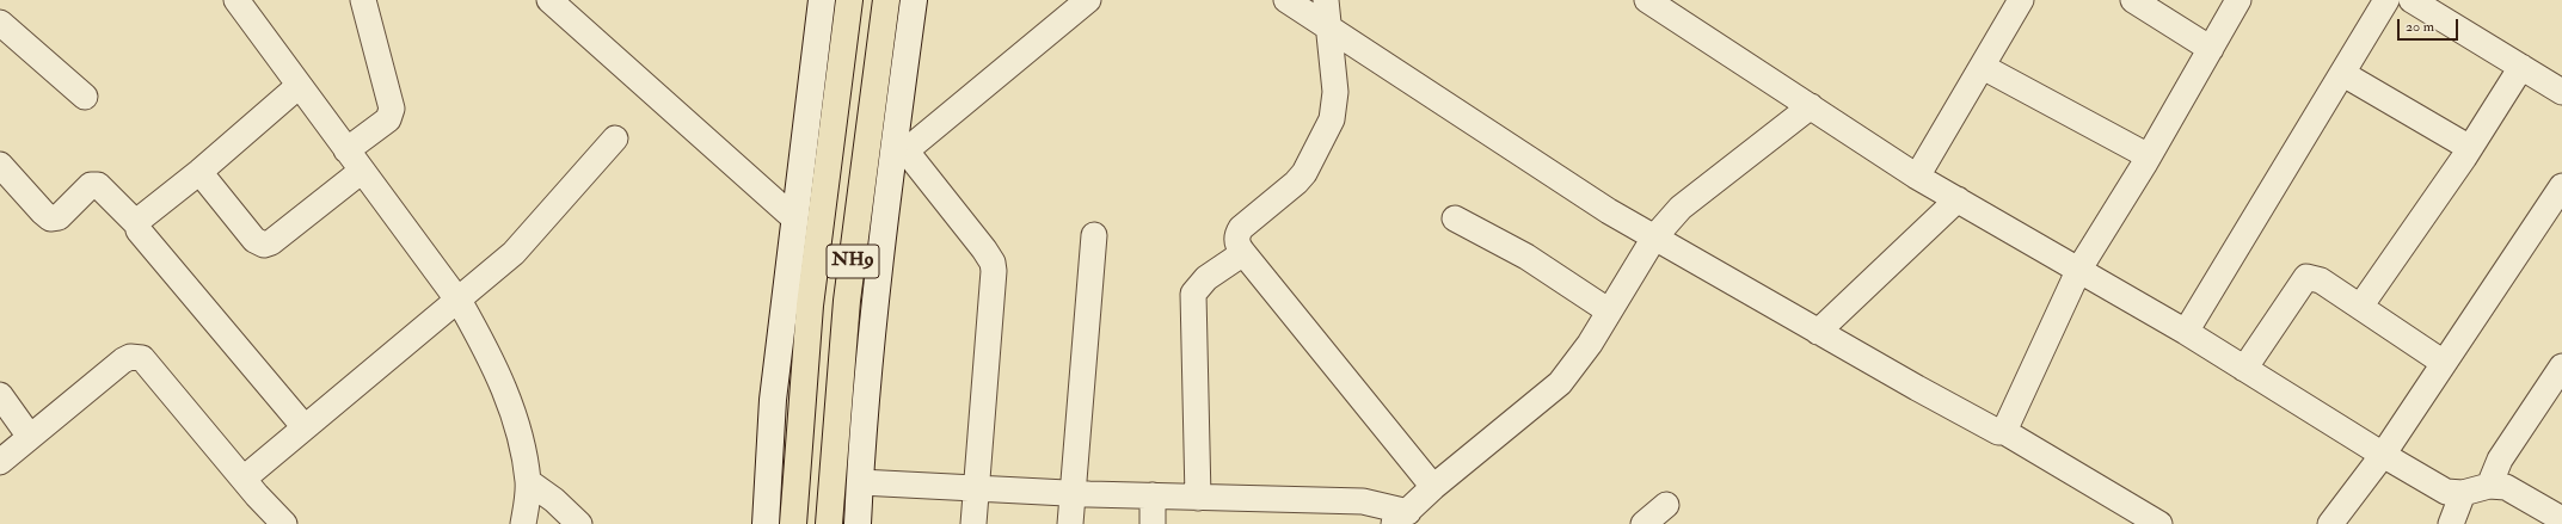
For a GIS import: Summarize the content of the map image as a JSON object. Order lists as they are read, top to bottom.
{
  "streets": {
    "highway": ["NH9"]
  },
  "scale_bar": "20 m"
}
